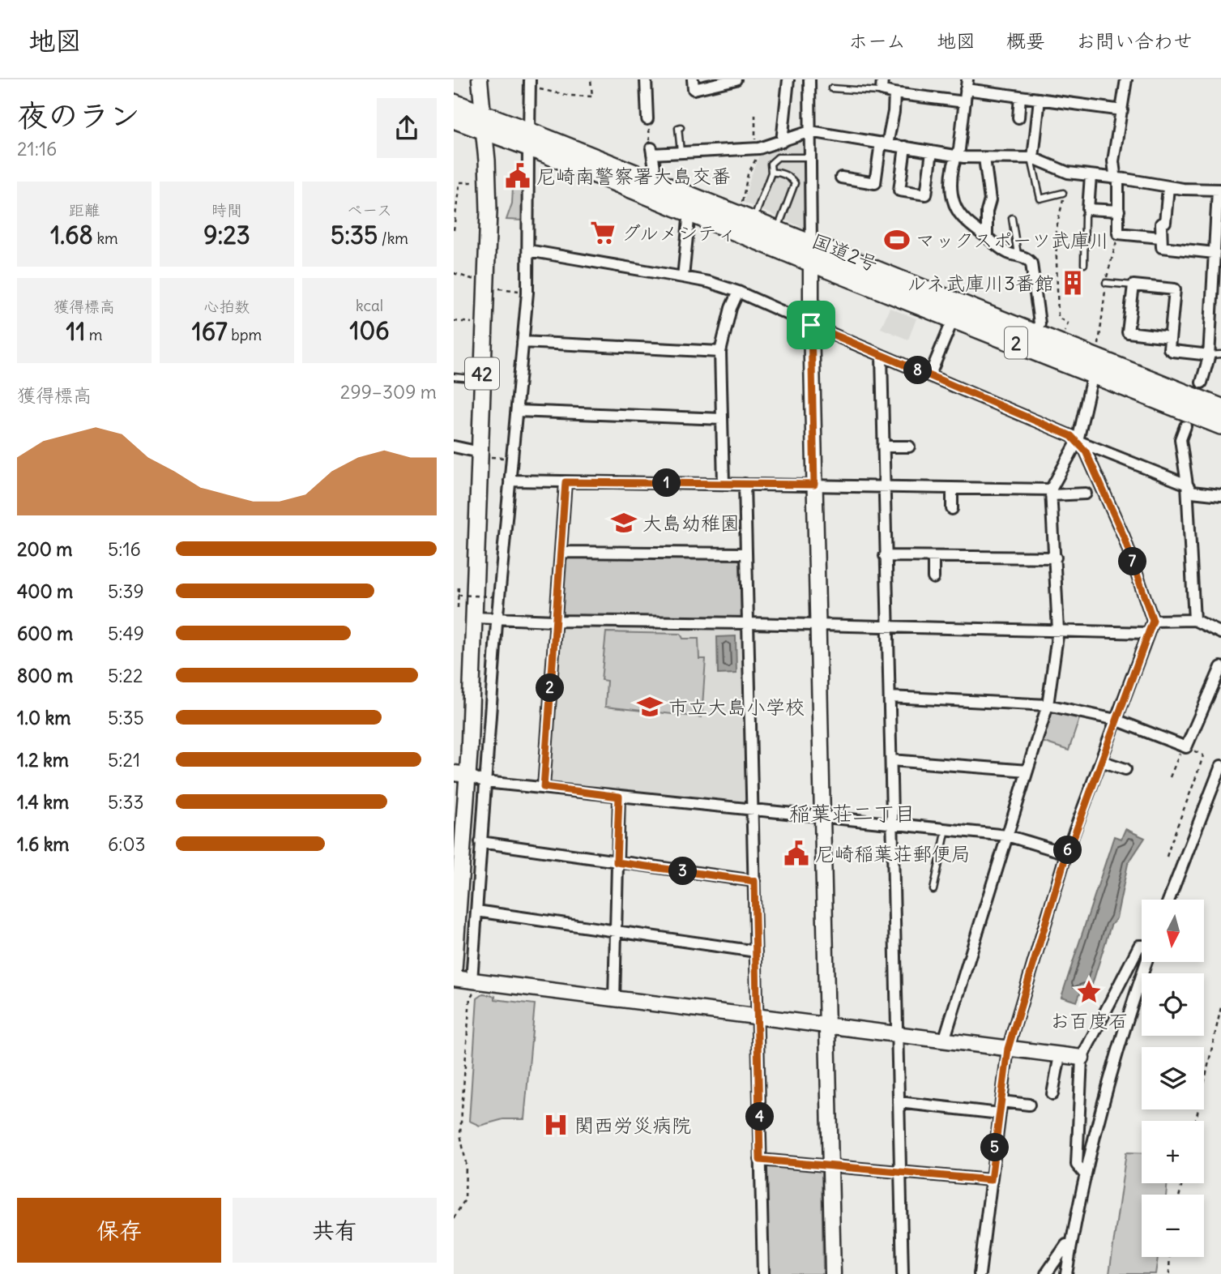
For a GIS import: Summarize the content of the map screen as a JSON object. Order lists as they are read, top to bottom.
{
  "streets": {
    "highway": ["国道2号", "2"],
    "main road": ["42"]
  },
  "crossings": [
    ["国道2号", "42"]
  ],
  "districts": ["稲葉荘二丁目"],
  "places": {
    "public building": ["尼崎南警察署大島交番", "尼崎稲葉荘郵便局"],
    "supermarket": ["グルメシティ"],
    "sports": ["マックスポーツ武庫川"],
    "building": ["ルネ武庫川3番館"],
    "school or university": ["大島幼稚園", "市立大島小学校"],
    "place": ["お百度石"],
    "hospital": ["関西労災病院"]
  },
  "north": "bottom",
  "page": {
    "header": "地図",
    "nav": [
      "ホーム",
      "地図",
      "概要",
      "お問い合わせ"
    ],
    "heading": ["夜のラン", "21:16"],
    "stats": [
      ["距離", "1.68 km"],
      ["時間", "9:23"],
      ["ペース", "5:35 /km"],
      ["獲得標高", "11 m"],
      ["心拍数", "167 bpm"],
      ["kcal", "106"]
    ],
    "pins": [
      "8",
      "1",
      "7",
      "2",
      "6",
      "3",
      "4",
      "5"
    ],
    "chart": ["獲得標高", "299–309 m"],
    "list": [
      {
        "name": "200 m",
        "note": "5:16"
      },
      {
        "name": "400 m",
        "note": "5:39"
      },
      {
        "name": "600 m",
        "note": "5:49"
      },
      {
        "name": "800 m",
        "note": "5:22"
      },
      {
        "name": "1.0 km",
        "note": "5:35"
      },
      {
        "name": "1.2 km",
        "note": "5:21"
      },
      {
        "name": "1.4 km",
        "note": "5:33"
      },
      {
        "name": "1.6 km",
        "note": "6:03"
      }
    ],
    "map_buttons": ["+", "−"],
    "buttons": ["保存", "共有"]
  }
}
